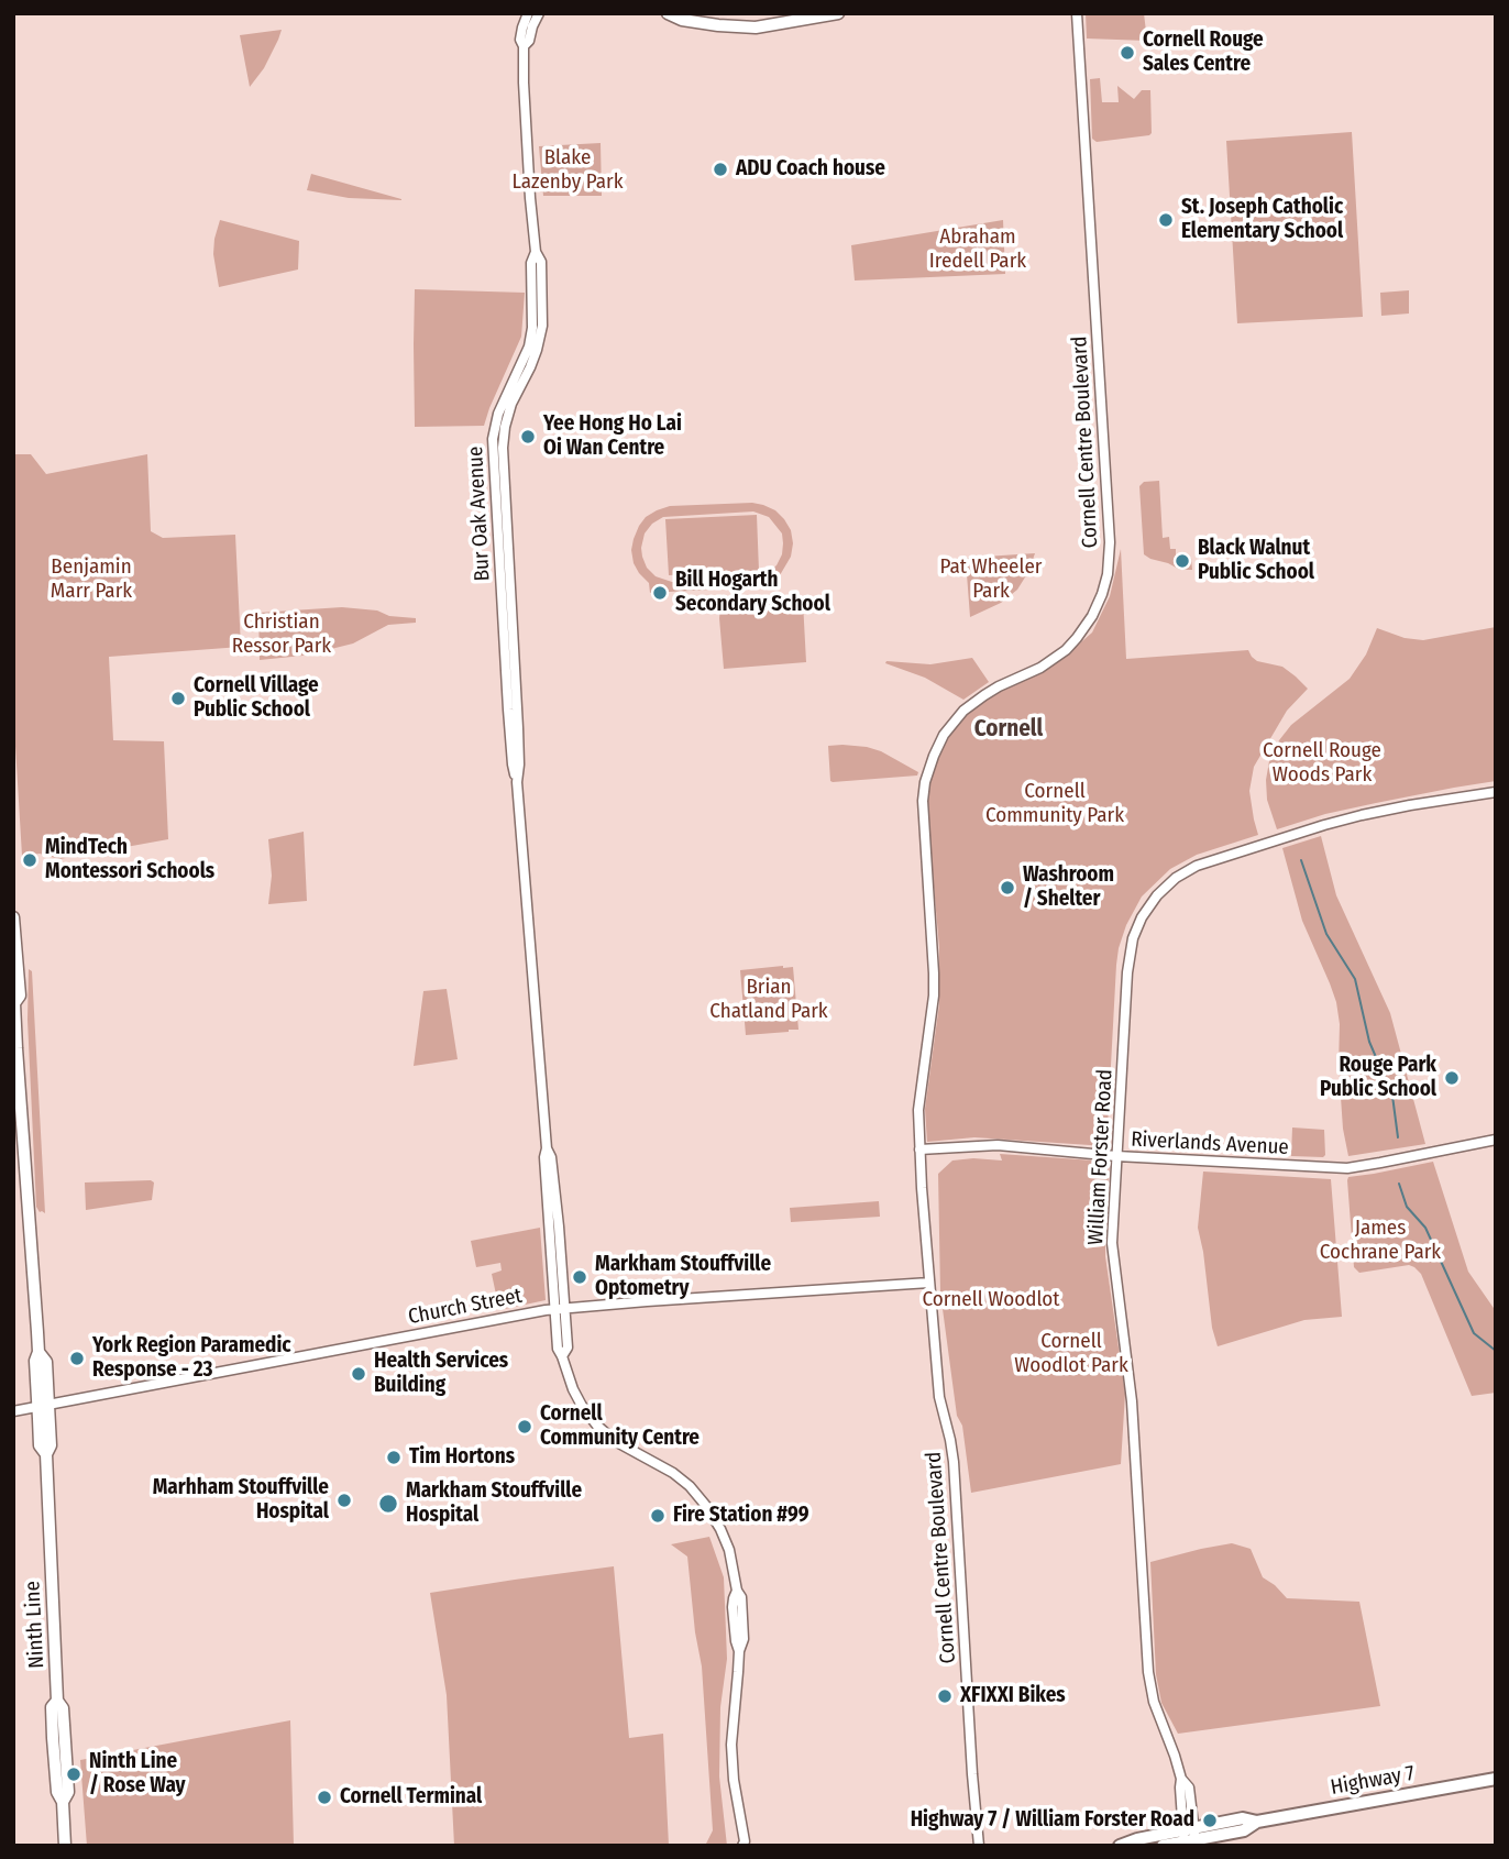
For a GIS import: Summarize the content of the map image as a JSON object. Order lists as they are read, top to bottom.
{
  "streets": {
    "main road": ["Ninth Line", "Highway 7"],
    "street": [
      "Cornell Centre Boulevard",
      "Bur Oak Avenue",
      "Riverlands Avenue",
      "William Forster Road",
      "Church Street"
    ]
  },
  "crossings": [
    ["Cornell Centre Boulevard", "Riverlands Avenue"],
    ["Cornell Centre Boulevard", "Church Street"],
    ["Bur Oak Avenue", "Church Street"],
    ["Riverlands Avenue", "William Forster Road"],
    ["William Forster Road", "Highway 7"],
    ["Church Street", "Ninth Line"]
  ],
  "districts": ["Cornell"],
  "parks": [
    "Blake Lazenby Park",
    "Abraham Iredell Park",
    "Benjamin Marr Park",
    "Pat Wheeler Park",
    "Christian Ressor Park",
    "Cornell Rouge Woods Park",
    "Cornell Community Park",
    "Brian Chatland Park",
    "James Cochrane Park",
    "Cornell Woodlot",
    "Cornell Woodlot Park"
  ],
  "places": [
    "Cornell Rouge Sales Centre",
    "ADU Coach house",
    "St. Joseph Catholic Elementary School",
    "Yee Hong Ho Lai Oi Wan Centre",
    "Black Walnut Public School",
    "Bill Hogarth Secondary School",
    "Cornell Village Public School",
    "MindTech Montessori Schools",
    "Washroom / Shelter",
    "Rouge Park Public School",
    "Markham Stouffville Optometry",
    "York Region Paramedic Response - 23",
    "Health Services Building",
    "Cornell Community Centre",
    "Tim Hortons",
    "Marhham Stouffville Hospital",
    "Markham Stouffville Hospital",
    "Fire Station #99",
    "XFIXXI Bikes",
    "Ninth Line / Rose Way",
    "Cornell Terminal",
    "Highway 7 / William Forster Road"
  ]
}
